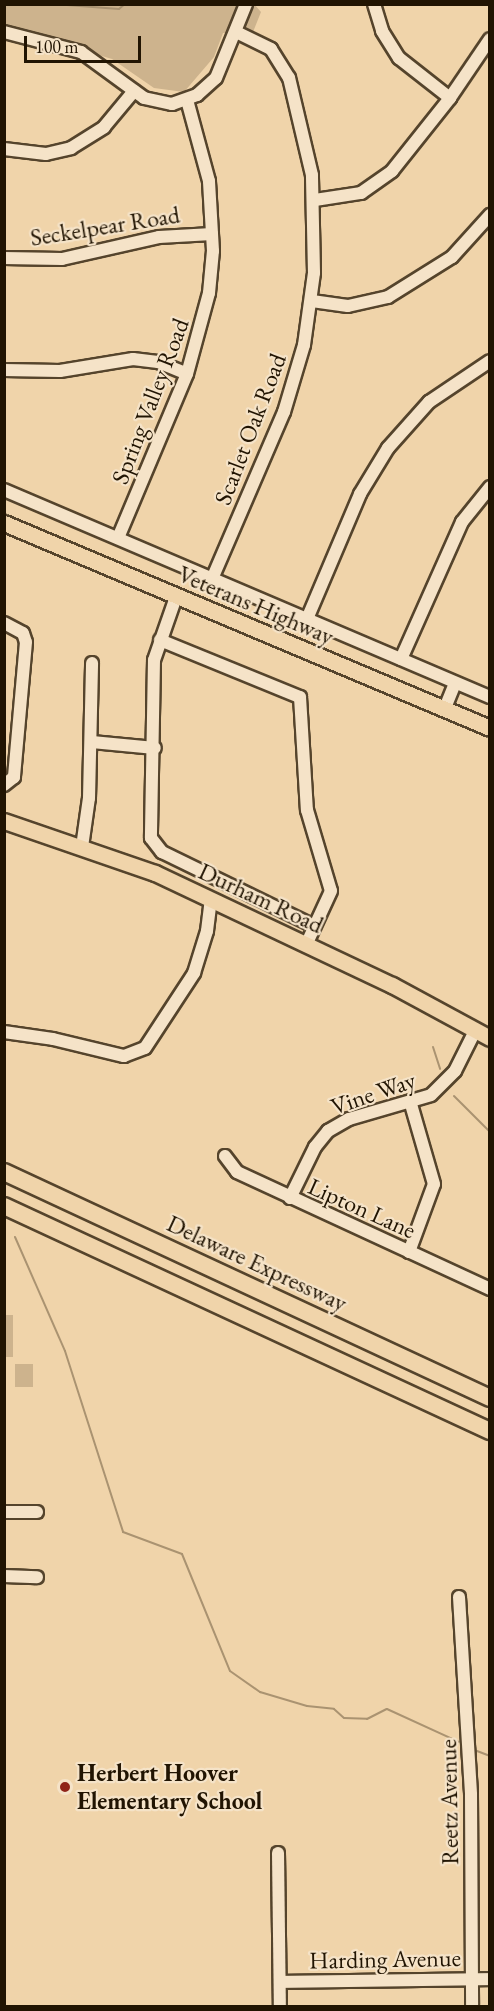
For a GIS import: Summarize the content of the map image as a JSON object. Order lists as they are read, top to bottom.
{
  "streets": {
    "highway": ["Delaware Expressway"],
    "main road": ["Veterans Highway", "Durham Road"],
    "street": [
      "Seckelpear Road",
      "Spring Valley Road",
      "Scarlet Oak Road",
      "Vine Way",
      "Lipton Lane",
      "Reetz Avenue",
      "Harding Avenue"
    ]
  },
  "crossings": [
    ["Seckelpear Road", "Spring Valley Road"],
    ["Durham Road", "Vine Way"],
    ["Vine Way", "Lipton Lane"],
    ["Reetz Avenue", "Harding Avenue"]
  ],
  "places": ["Herbert Hoover Elementary School"],
  "scale_bar": "100 m"
}
